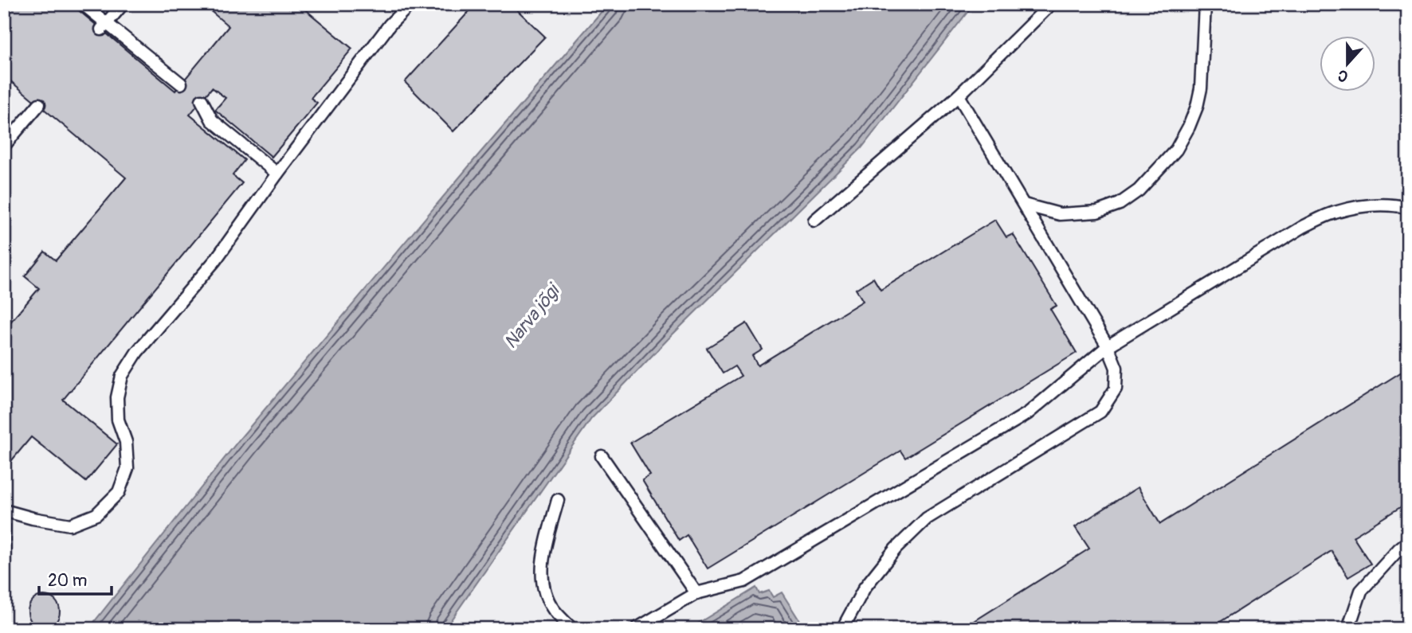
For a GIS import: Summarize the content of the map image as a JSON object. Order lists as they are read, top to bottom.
{
  "water": ["Narva jõgi"],
  "scale_bar": "20 m",
  "north": "bottom"
}
